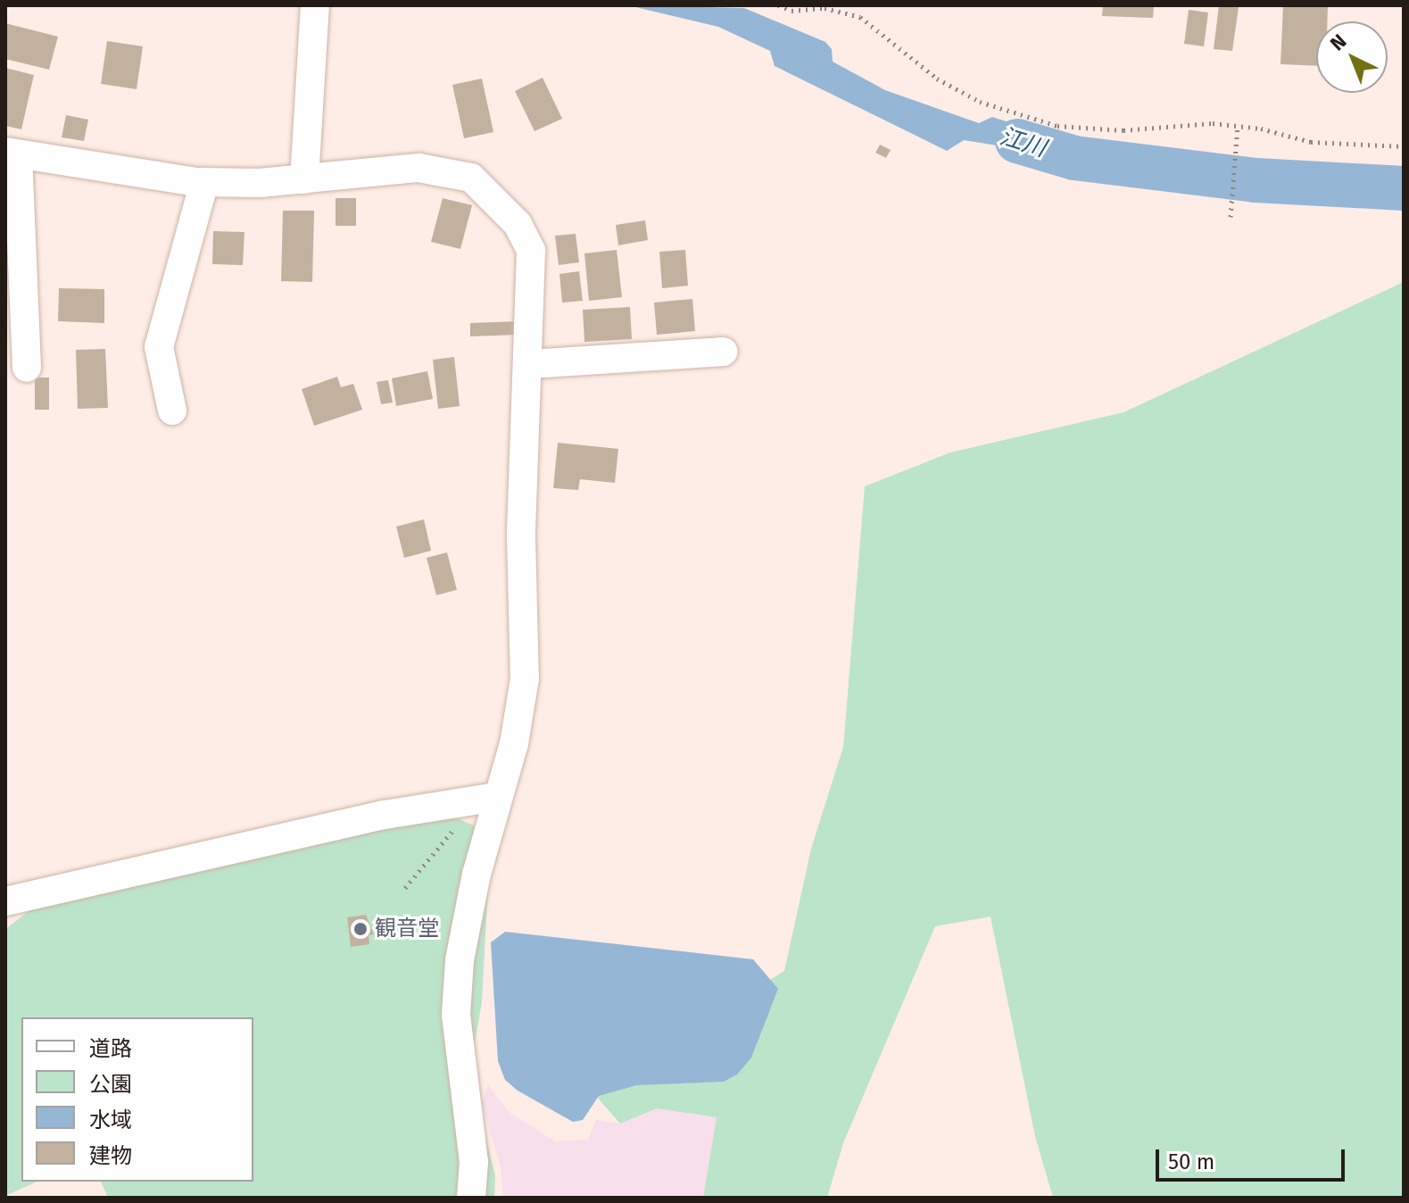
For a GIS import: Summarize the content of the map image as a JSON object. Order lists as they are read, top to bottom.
{
  "water": ["江川"],
  "places": ["観音堂"],
  "legend": [
    "道路",
    "公園",
    "水域",
    "建物"
  ],
  "scale_bar": "50 m",
  "north": "top left"
}
